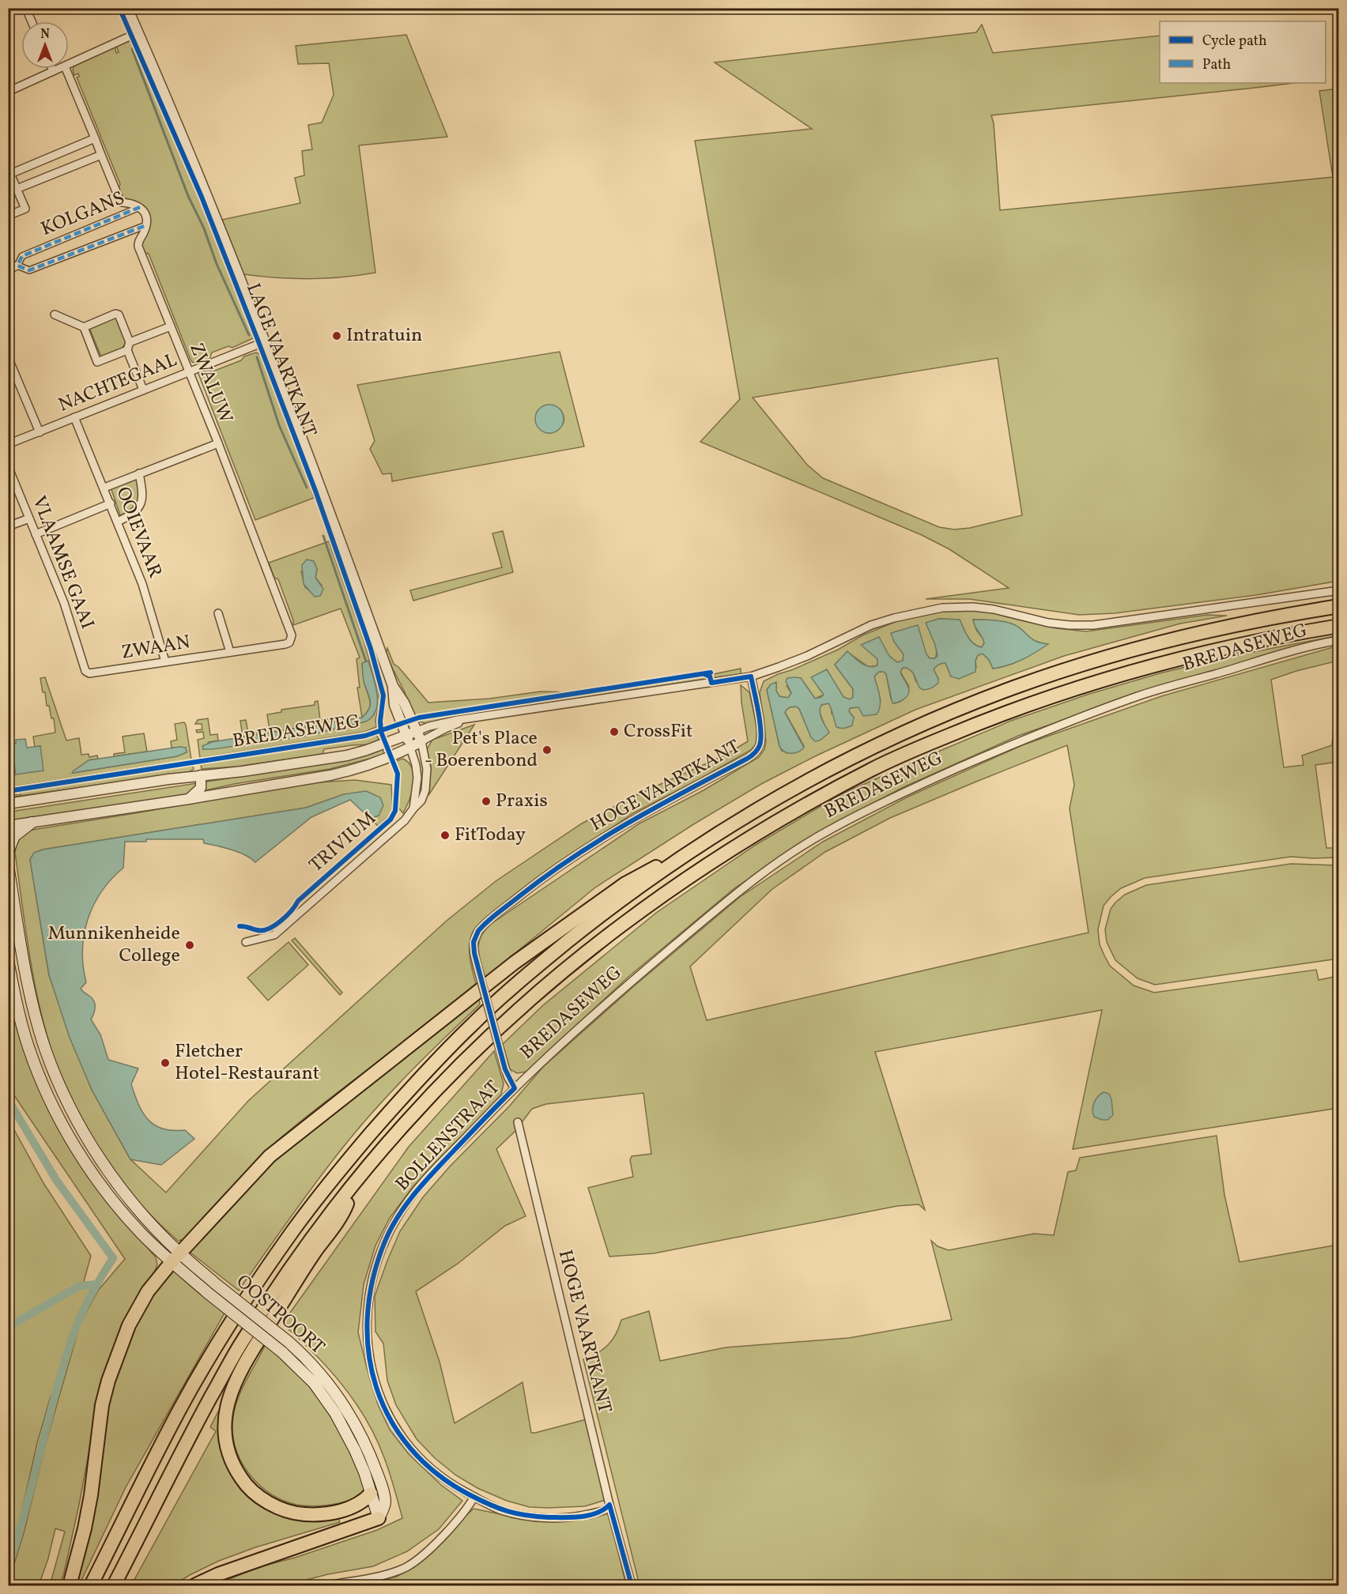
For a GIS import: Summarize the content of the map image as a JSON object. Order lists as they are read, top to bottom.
{
  "streets": {
    "main road": ["OOSTPOORT"],
    "street": [
      "KOLGANS",
      "LAGE VAARTKANT",
      "NACHTEGAAL",
      "ZWALUW",
      "OOIEVAAR",
      "VLAAMSE GAAI",
      "ZWAAN",
      "BREDASEWEG",
      "HOGE VAARTKANT",
      "TRIVIUM",
      "BOLLENSTRAAT"
    ]
  },
  "crossings": [
    ["KOLGANS", "ZWALUW"],
    ["LAGE VAARTKANT", "NACHTEGAAL"],
    ["LAGE VAARTKANT", "BREDASEWEG"],
    ["LAGE VAARTKANT", "TRIVIUM"],
    ["NACHTEGAAL", "ZWALUW"],
    ["NACHTEGAAL", "OOIEVAAR"],
    ["ZWALUW", "ZWAAN"],
    ["OOIEVAAR", "ZWAAN"],
    ["VLAAMSE GAAI", "ZWAAN"],
    ["BREDASEWEG", "HOGE VAARTKANT"],
    ["BREDASEWEG", "TRIVIUM"],
    ["BREDASEWEG", "BOLLENSTRAAT"],
    ["HOGE VAARTKANT", "BOLLENSTRAAT"]
  ],
  "places": [
    "Intratuin",
    "CrossFit",
    "Pet's Place - Boerenbond",
    "Praxis",
    "FitToday",
    "Munnikenheide College",
    "Fletcher Hotel-Restaurant"
  ],
  "legend": ["Cycle path", "Path"],
  "north": "top"
}
